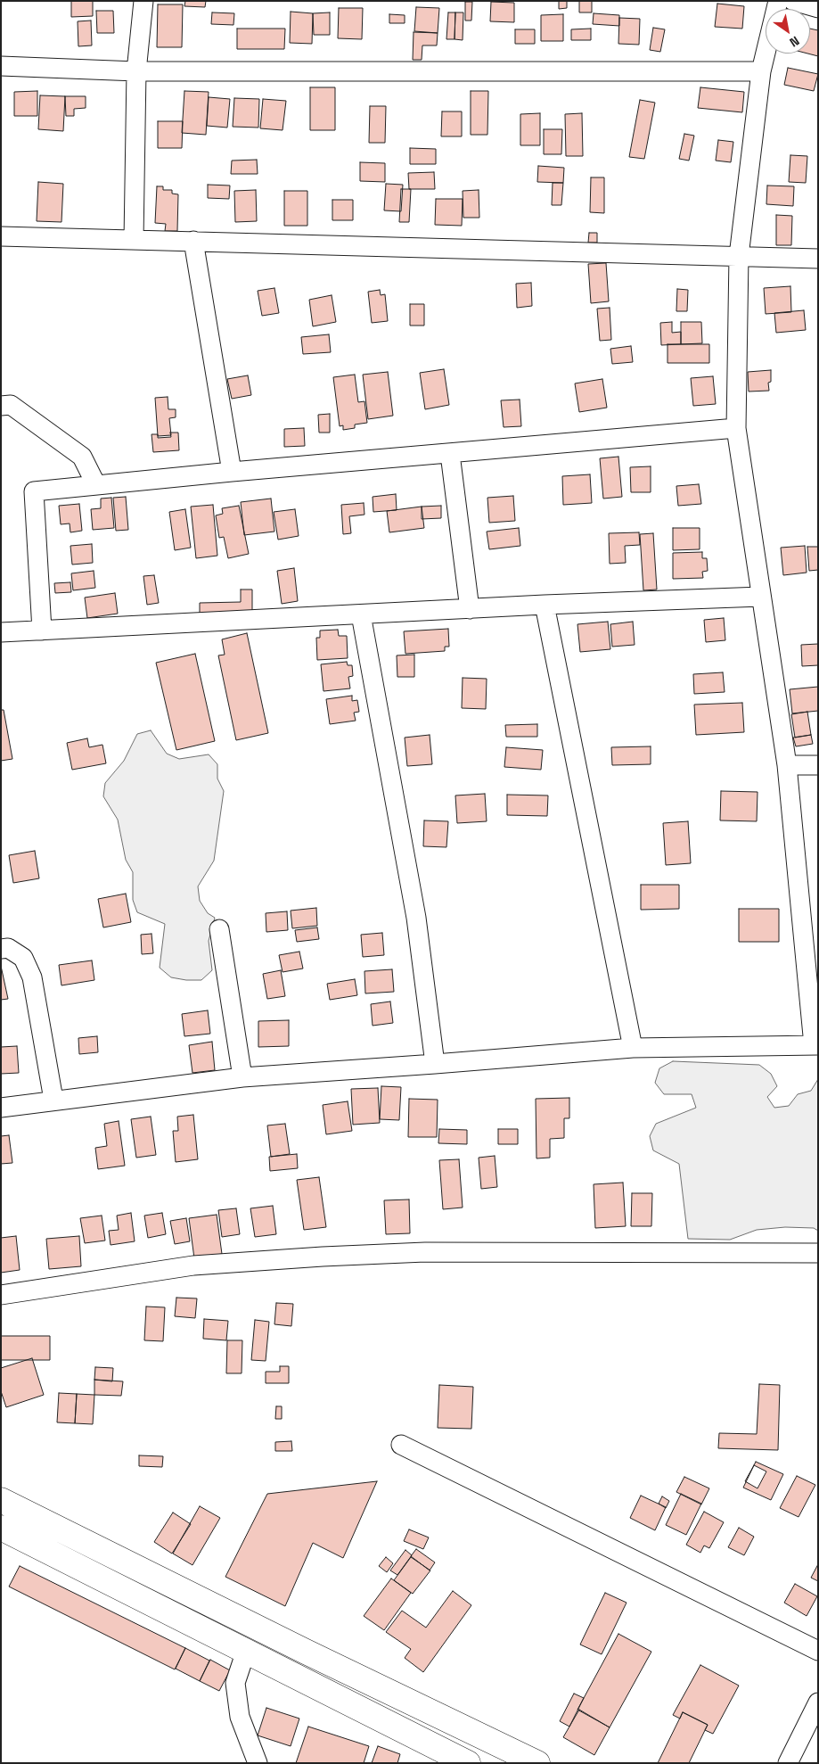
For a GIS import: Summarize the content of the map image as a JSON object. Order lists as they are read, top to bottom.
{
  "north": "bottom right"
}
